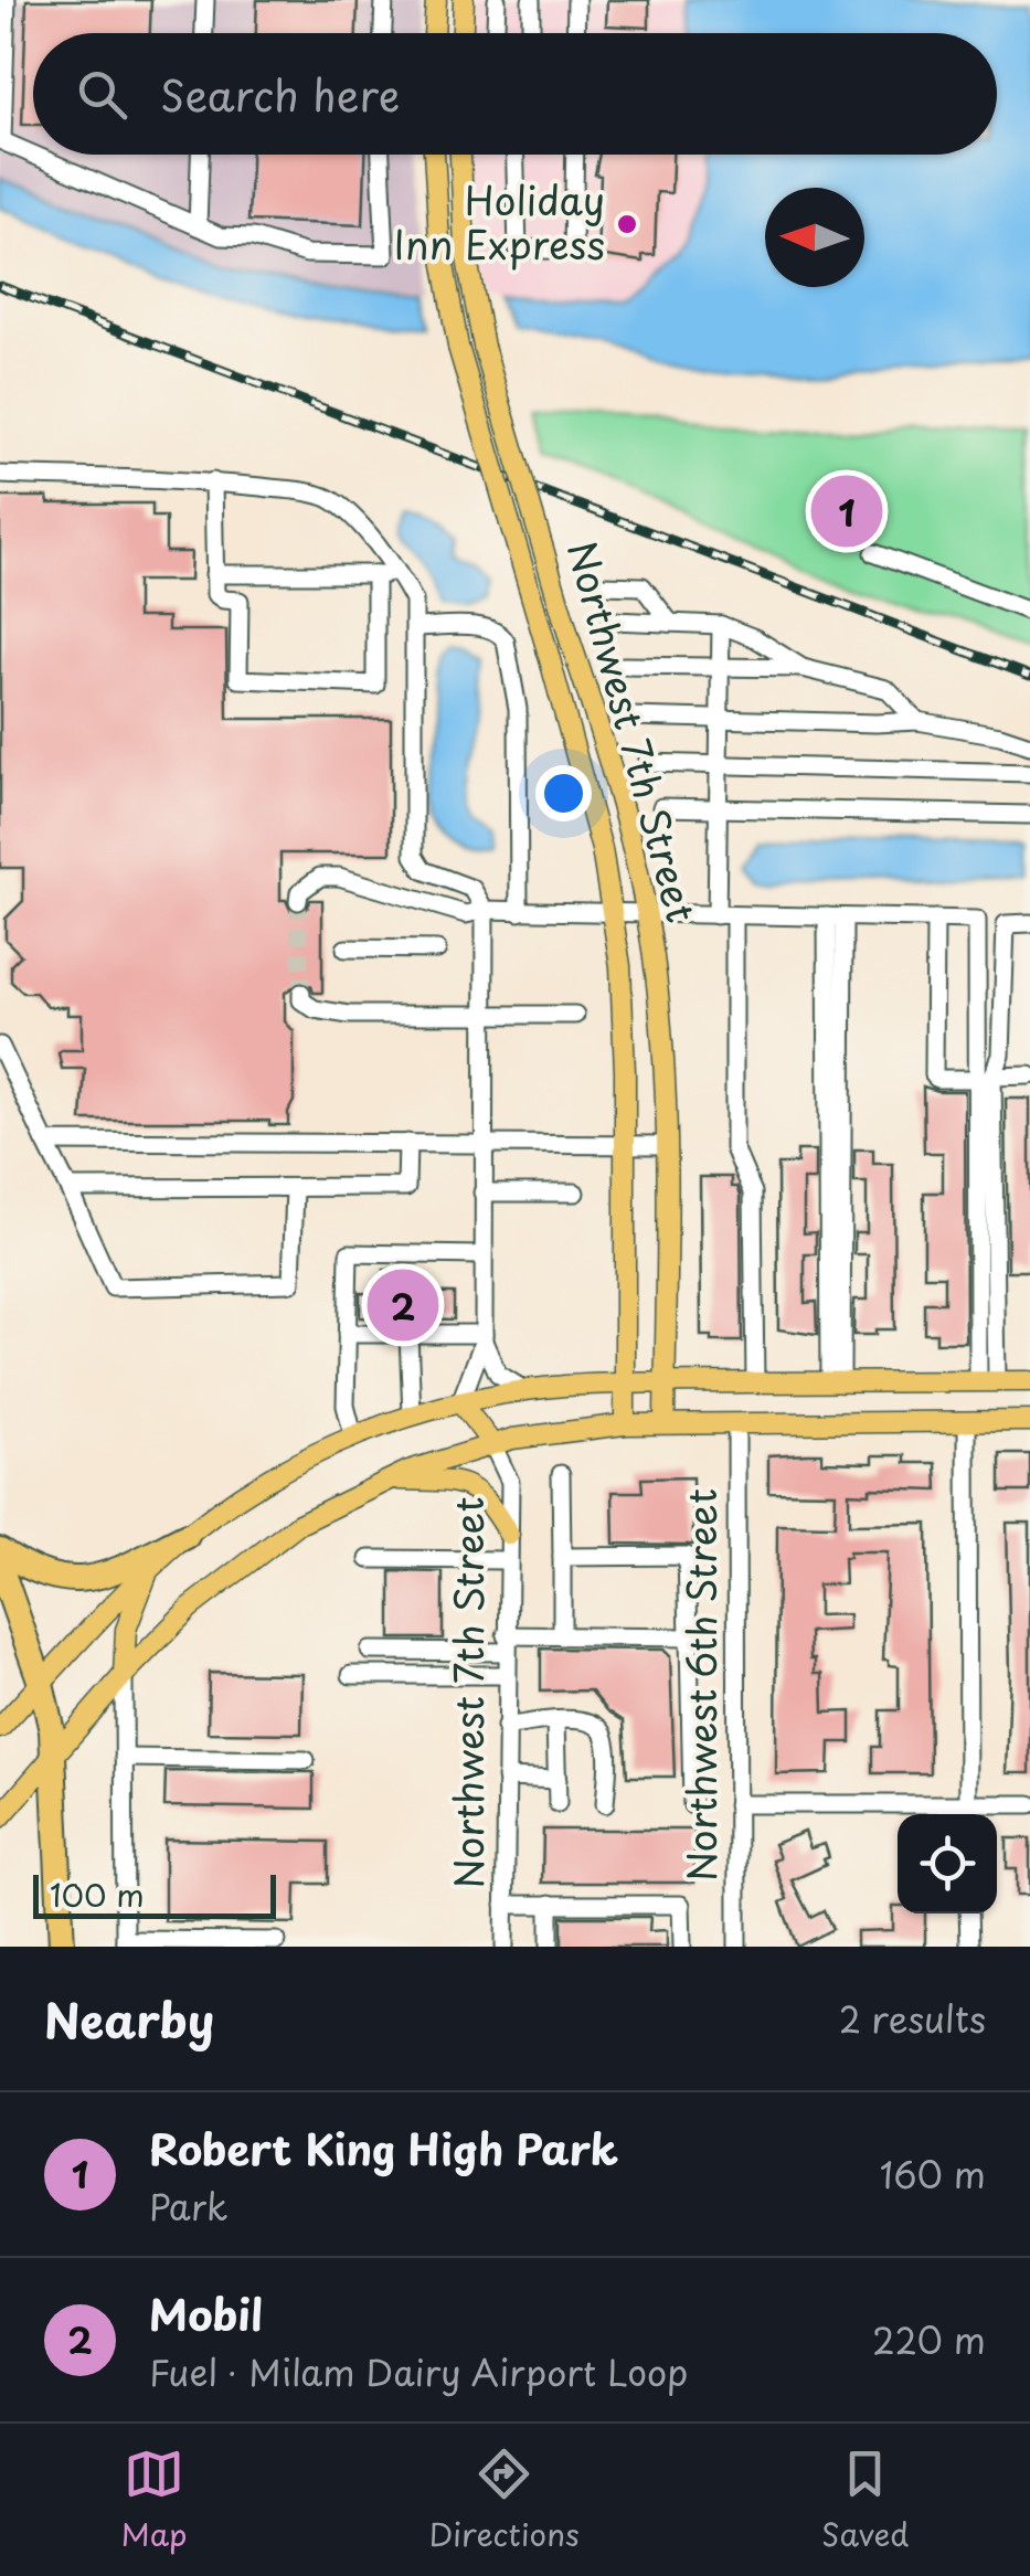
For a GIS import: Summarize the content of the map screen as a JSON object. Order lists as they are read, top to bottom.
{
  "streets": {
    "main road": ["Northwest 7th Street"],
    "street": ["Northwest 6th Street"]
  },
  "places": ["Holiday Inn Express"],
  "scale_bar": "100 m",
  "north": "left",
  "page": {
    "search": "Search here",
    "pins": ["1", "2"],
    "scale": "100 m",
    "heading": ["Nearby", "2 results"],
    "list": [
      {
        "mark": "1",
        "name": "Robert King High Park",
        "note": "Park",
        "value": "160 m"
      },
      {
        "mark": "2",
        "name": "Mobil",
        "note": "Fuel · Milam Dairy Airport Loop",
        "value": "220 m"
      }
    ],
    "nav": ["Map", "Directions", "Saved"]
  }
}
